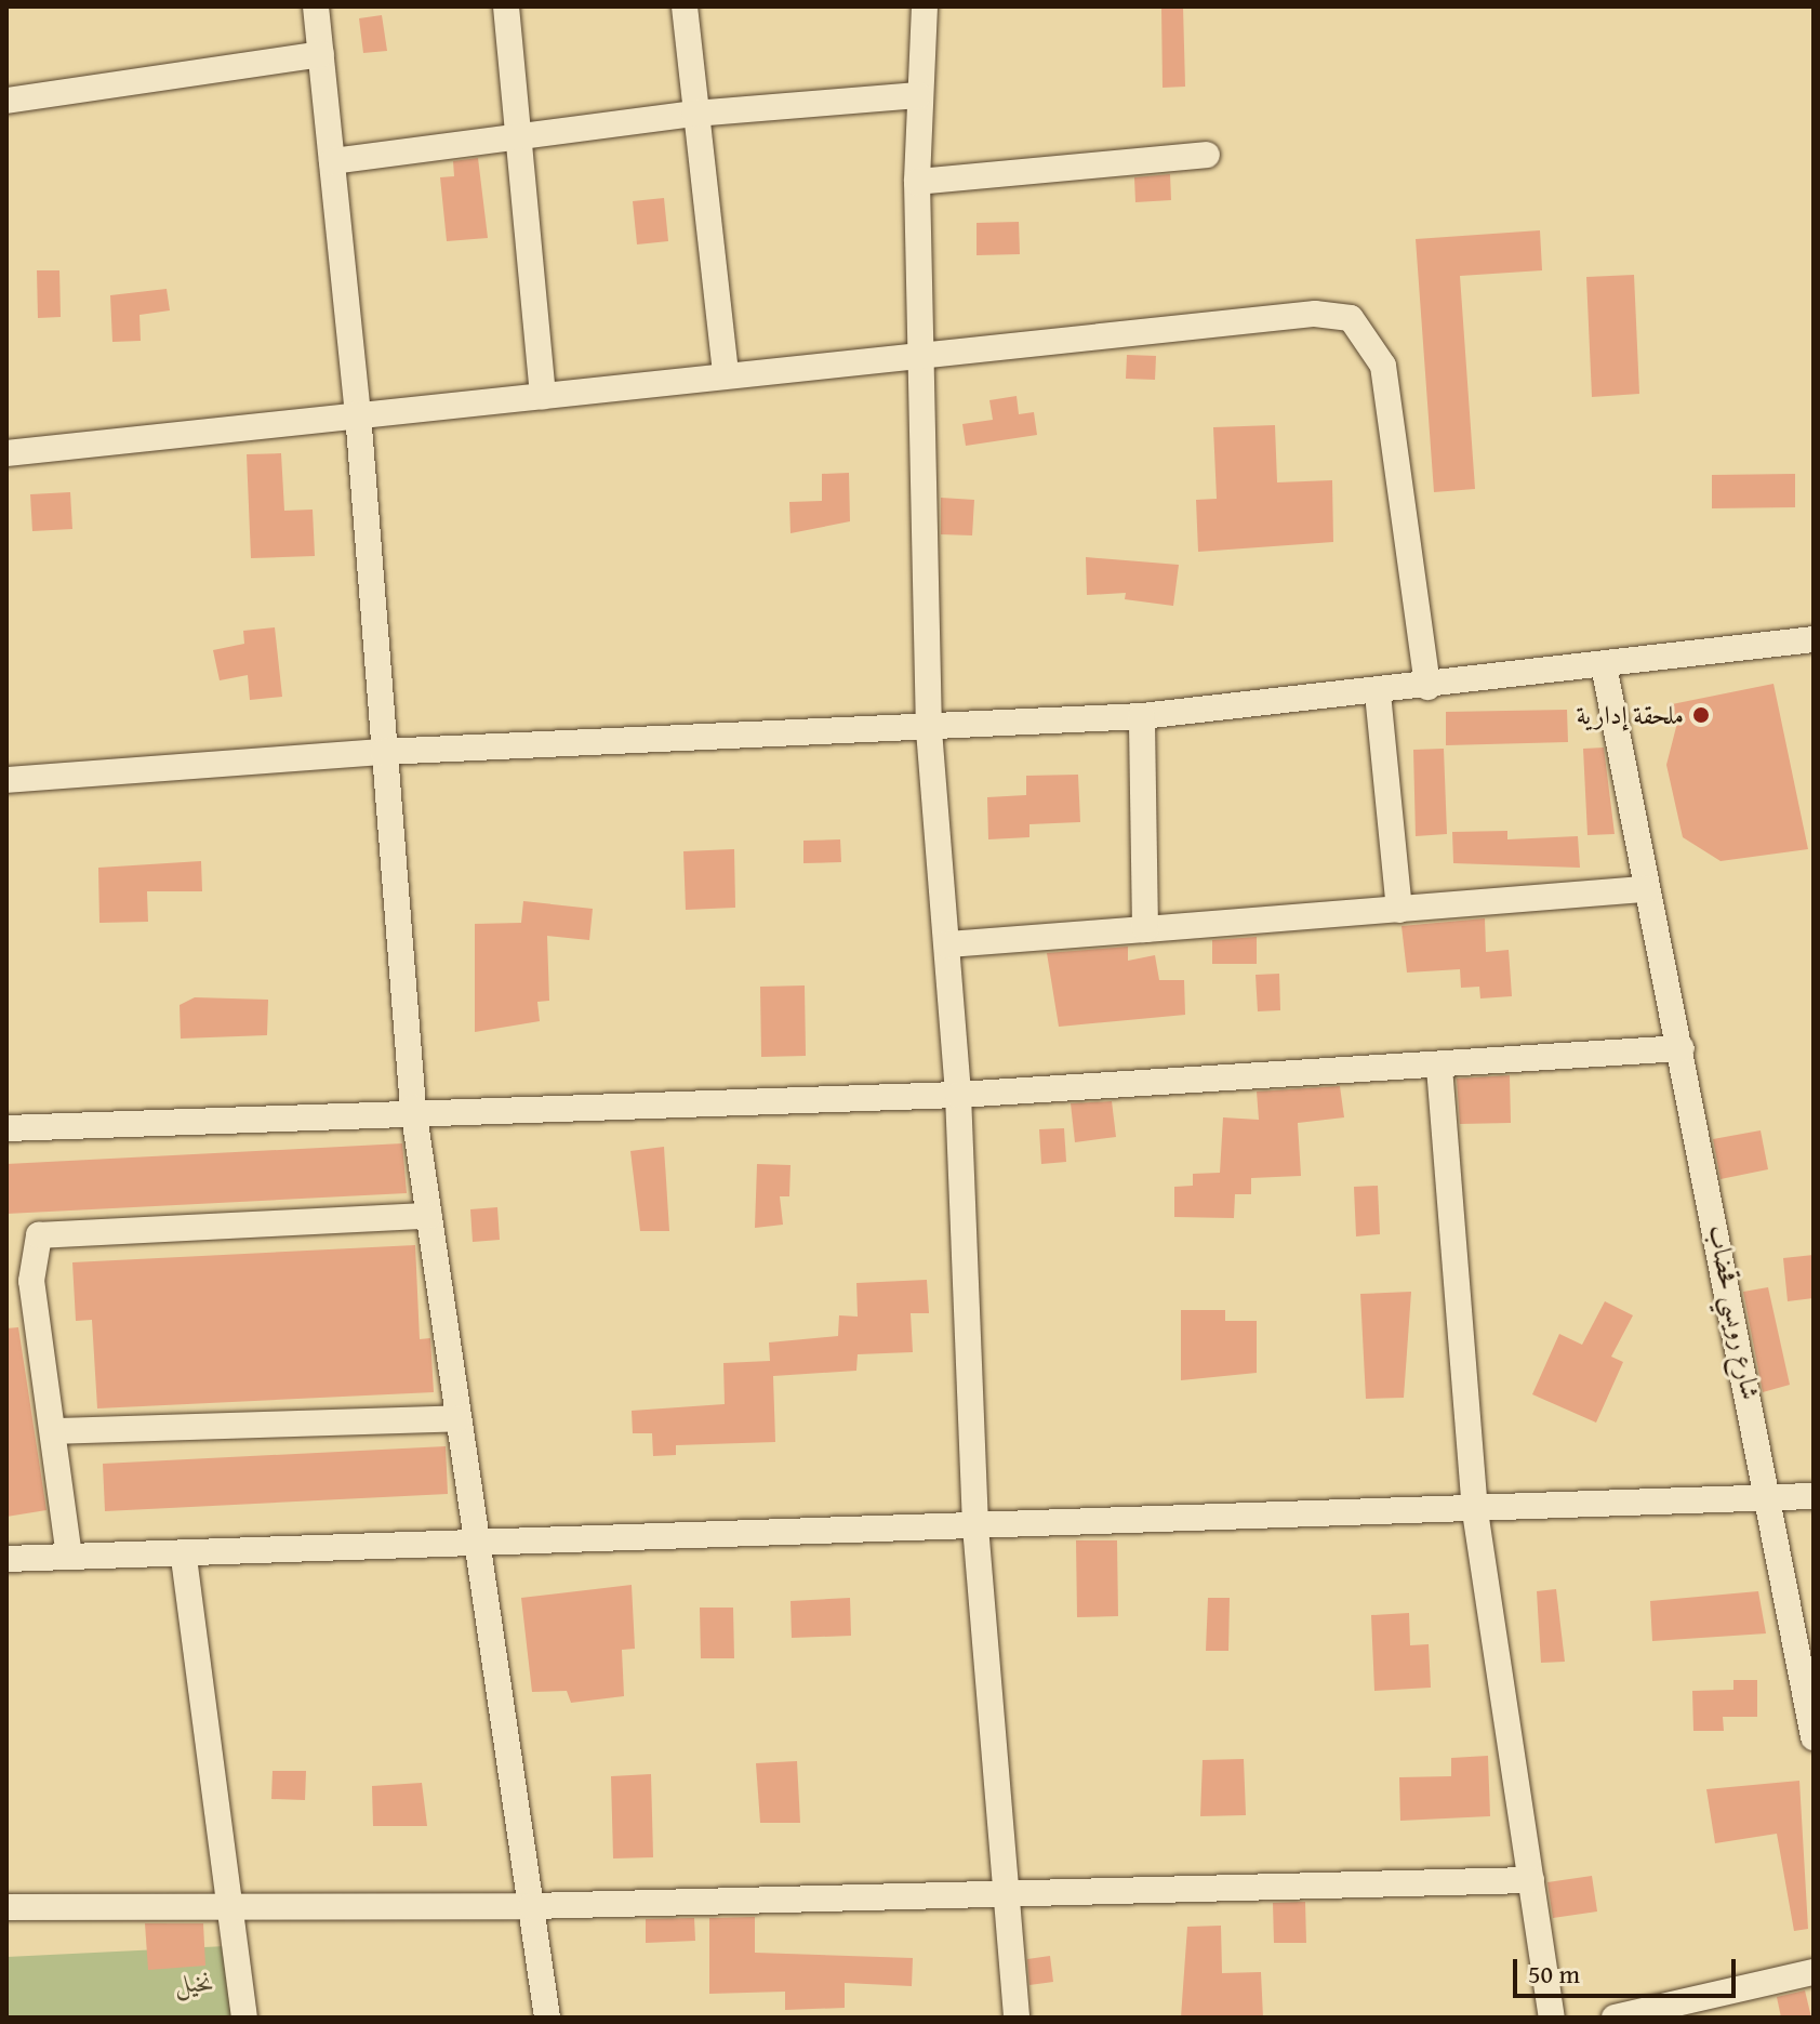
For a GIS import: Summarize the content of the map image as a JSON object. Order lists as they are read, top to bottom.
{
  "streets": {
    "street": ["شارع رويسي قحضاب"]
  },
  "parks": ["نخيل"],
  "places": ["ملحقة إدارية"],
  "scale_bar": "50 m"
}
